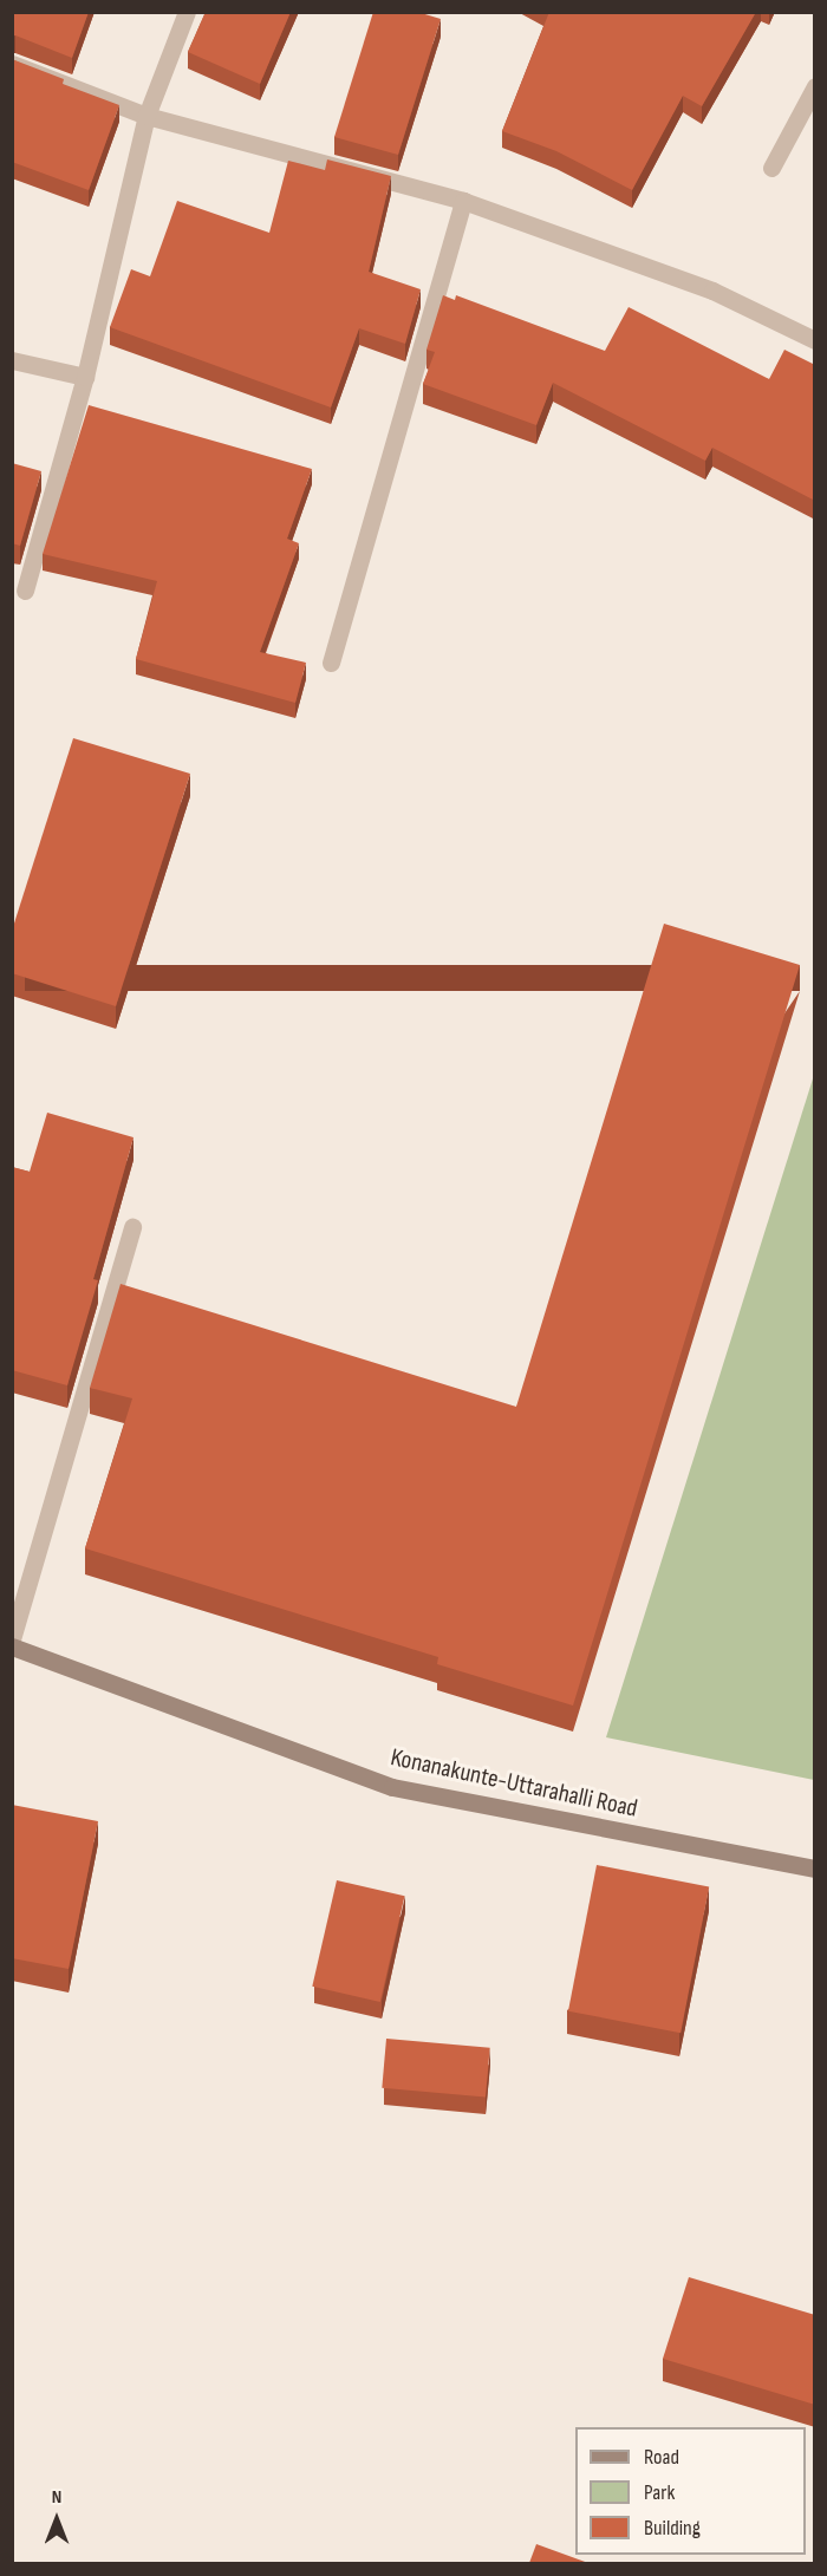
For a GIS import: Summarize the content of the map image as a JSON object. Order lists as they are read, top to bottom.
{
  "streets": {
    "main road": ["Konanakunte-Uttarahalli Road"]
  },
  "legend": ["Road", "Park", "Building"],
  "north": "top"
}
